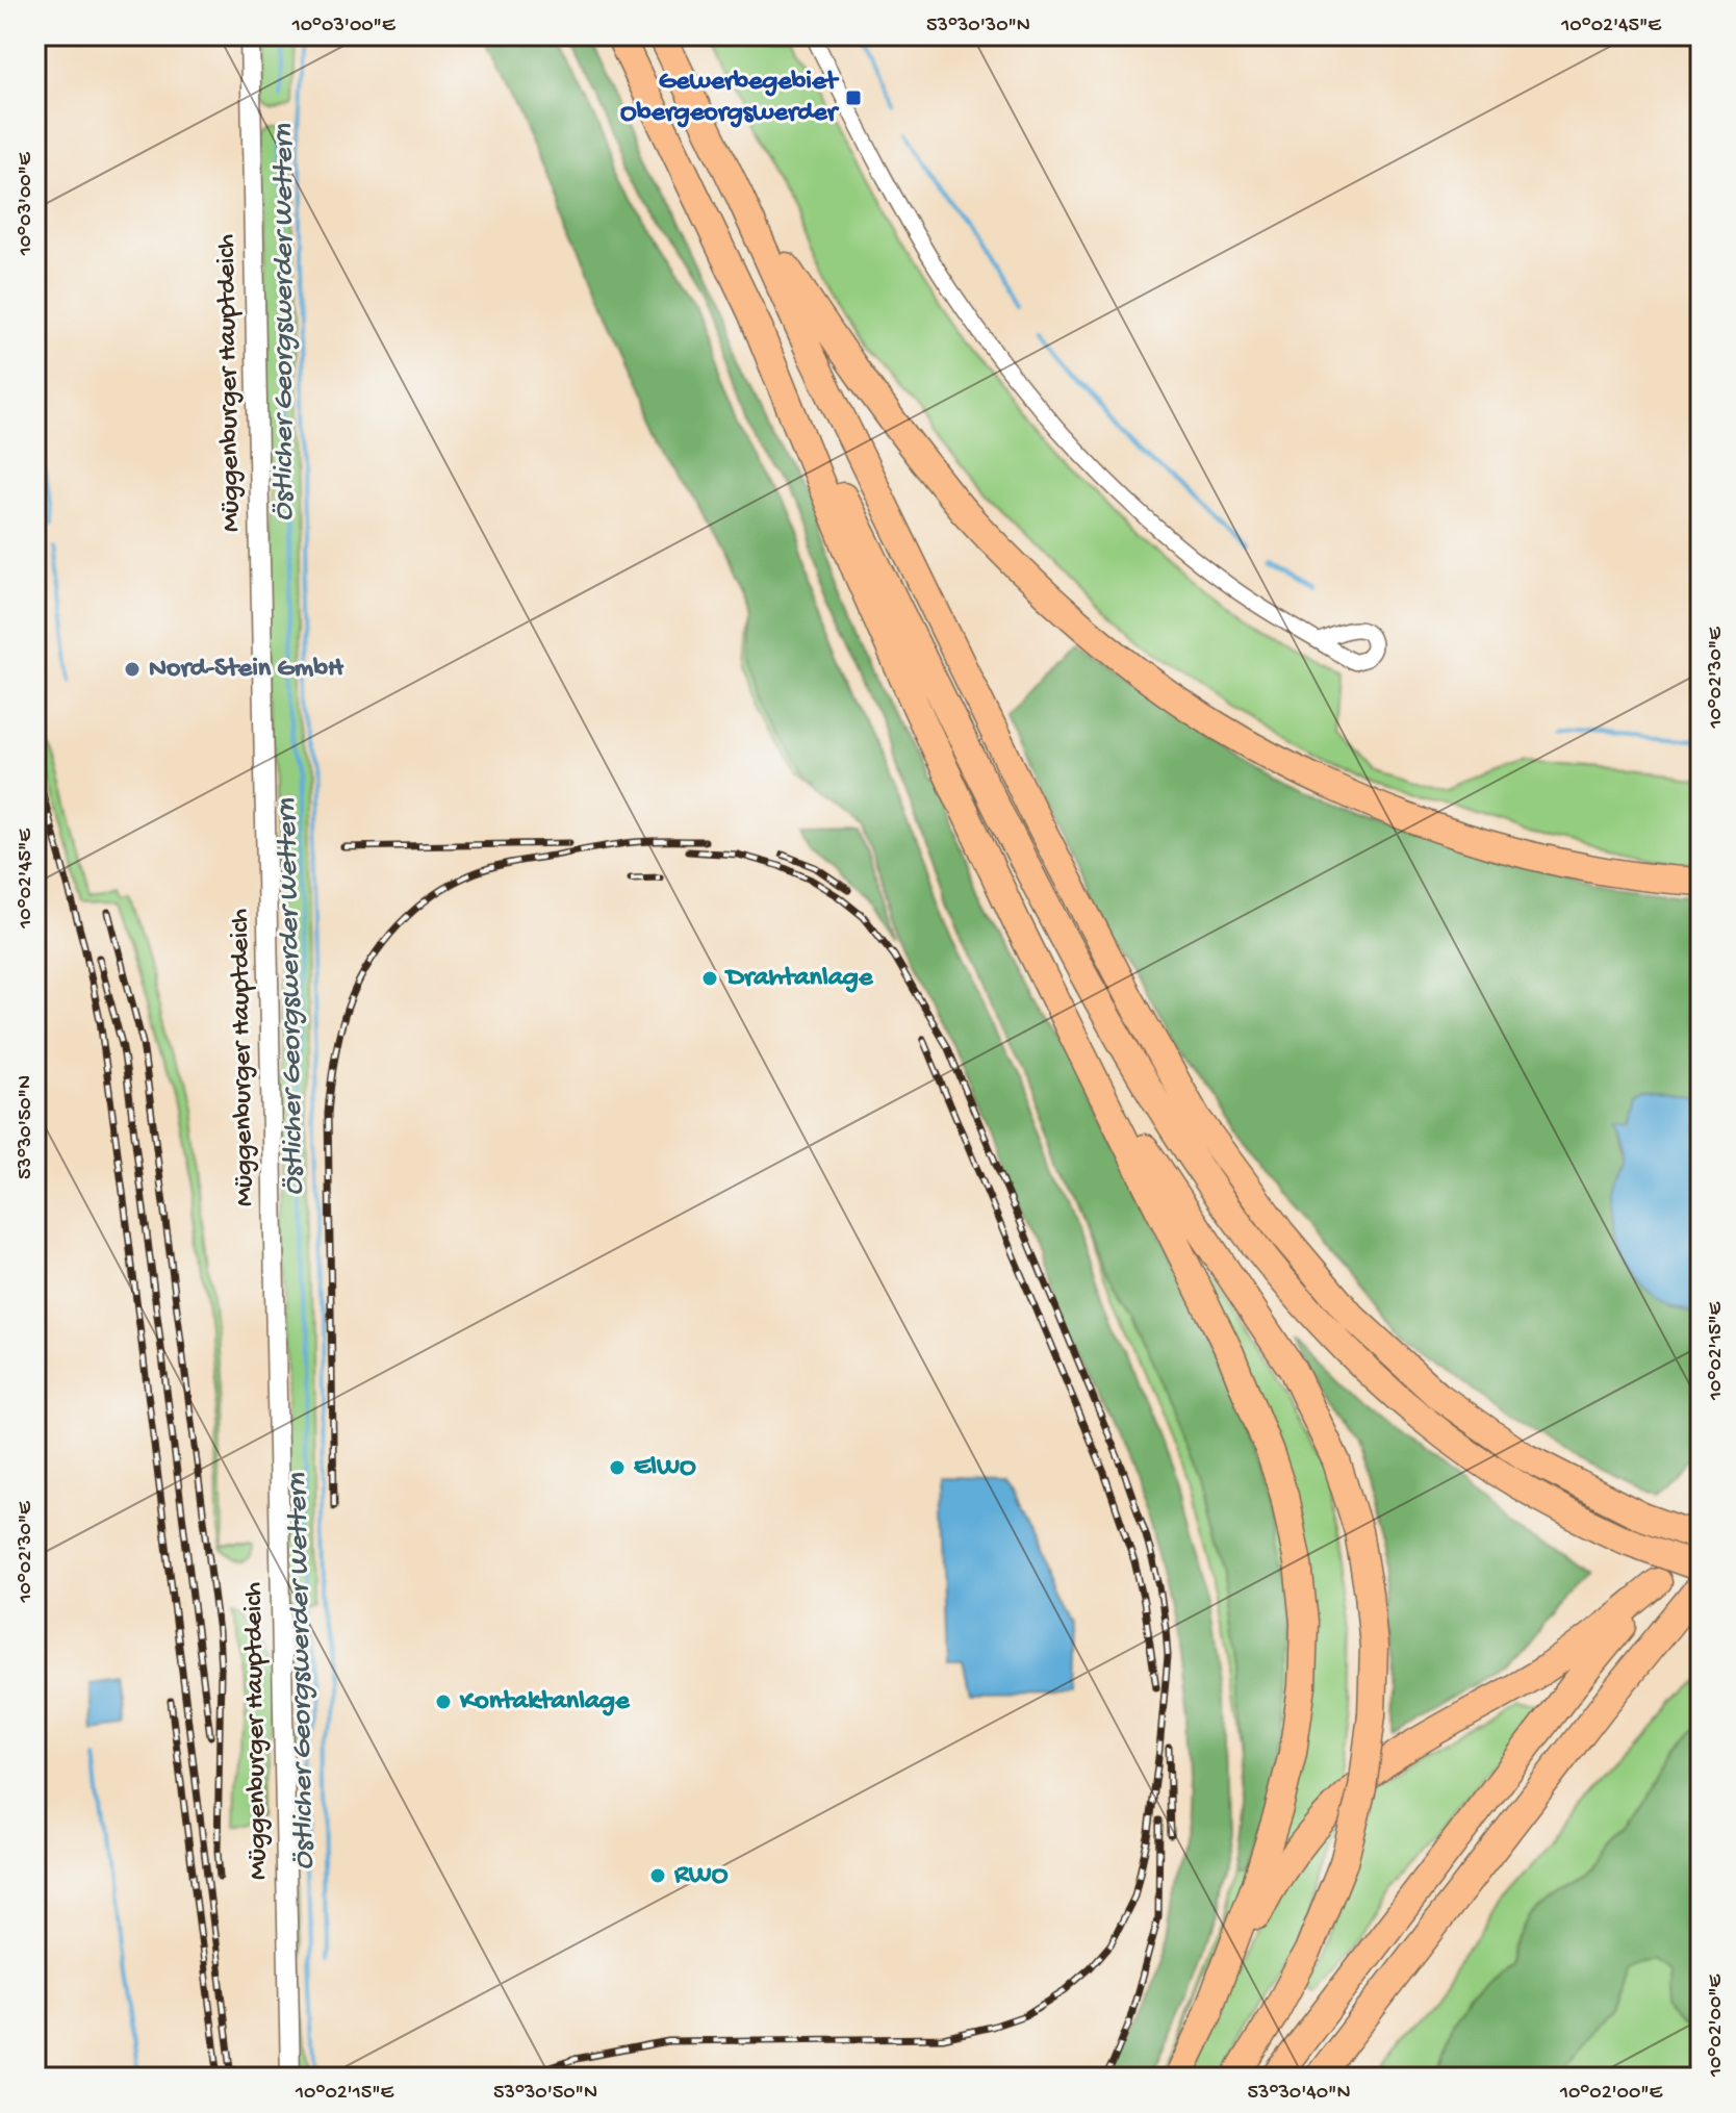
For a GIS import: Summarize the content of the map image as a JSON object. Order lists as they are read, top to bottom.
{
  "streets": {
    "street": ["Müggenburger Hauptdeich"]
  },
  "water": ["Östlicher Georgswerder Wettern"],
  "places": {
    "transit": ["Gewerbegebiet Obergeorgswerder"],
    "other": [
      "Nord-Stein GmbH",
      "Drahtanlage",
      "ElWO",
      "Kontaktanlage",
      "RWO"
    ]
  },
  "coordinates": [
    "10°03'00\"E",
    "53°30'30\"N",
    "10°02'45\"E",
    "10°02'30\"E",
    "53°30'50\"N",
    "10°02'15\"E",
    "10°02'00\"E",
    "53°30'40\"N"
  ]
}
